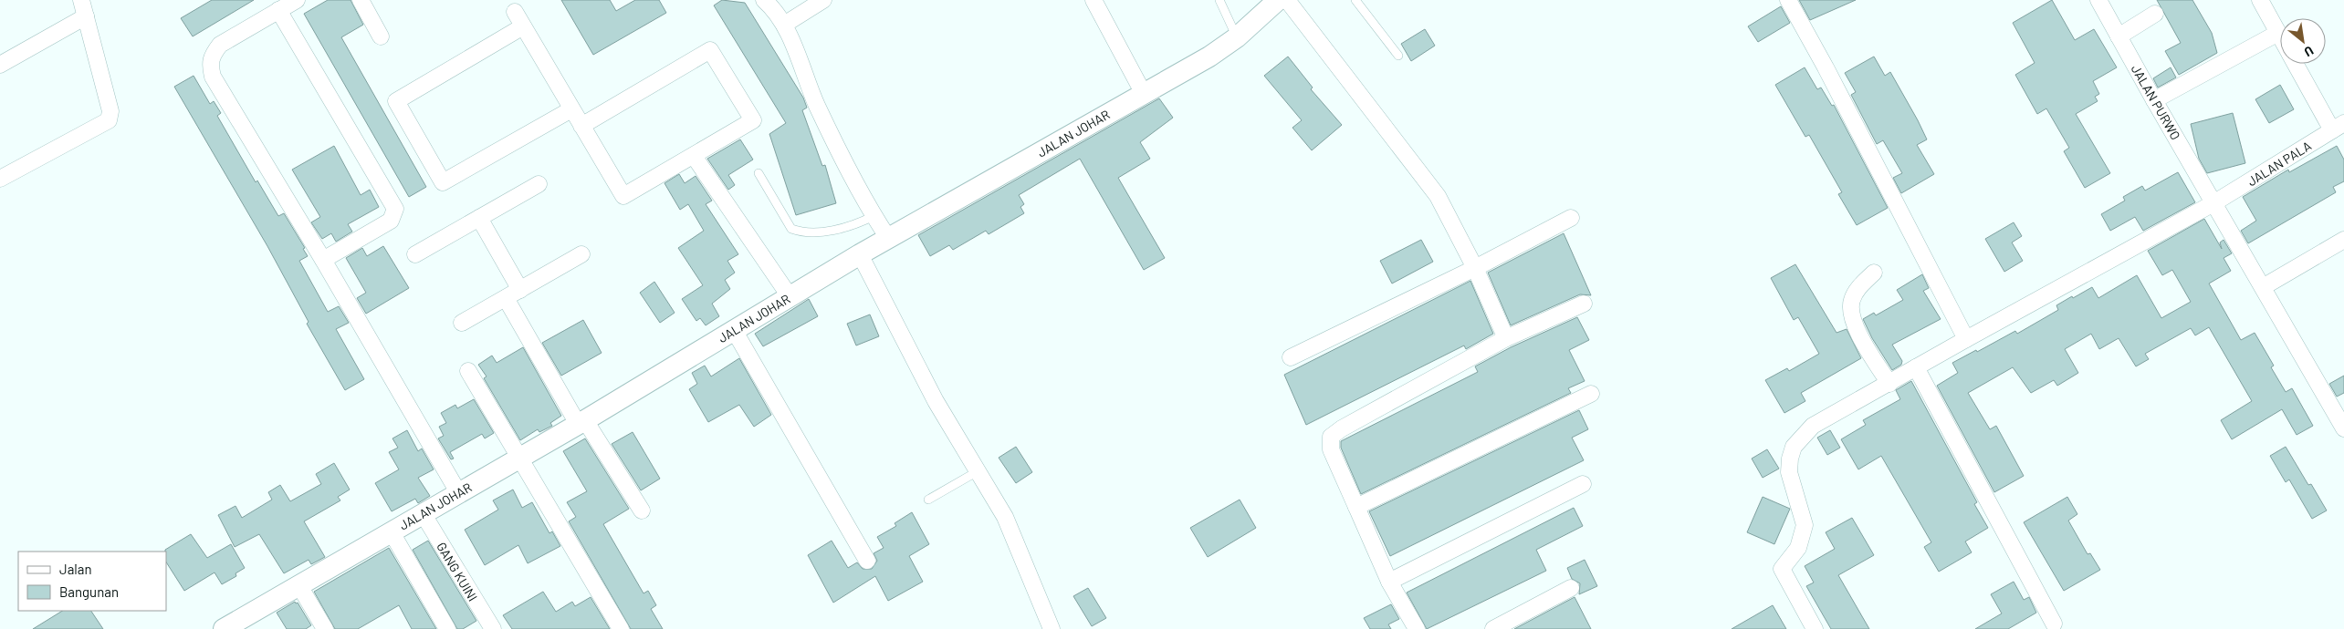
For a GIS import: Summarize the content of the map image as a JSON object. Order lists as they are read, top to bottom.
{
  "streets": {
    "street": [
      "JALAN PURWO",
      "JALAN JOHAR",
      "JALAN PALA",
      "GANG KUINI"
    ]
  },
  "crossings": [
    ["JALAN PURWO", "JALAN PALA"],
    ["JALAN JOHAR", "GANG KUINI"]
  ],
  "legend": ["Jalan", "Bangunan"],
  "north": "bottom right"
}
